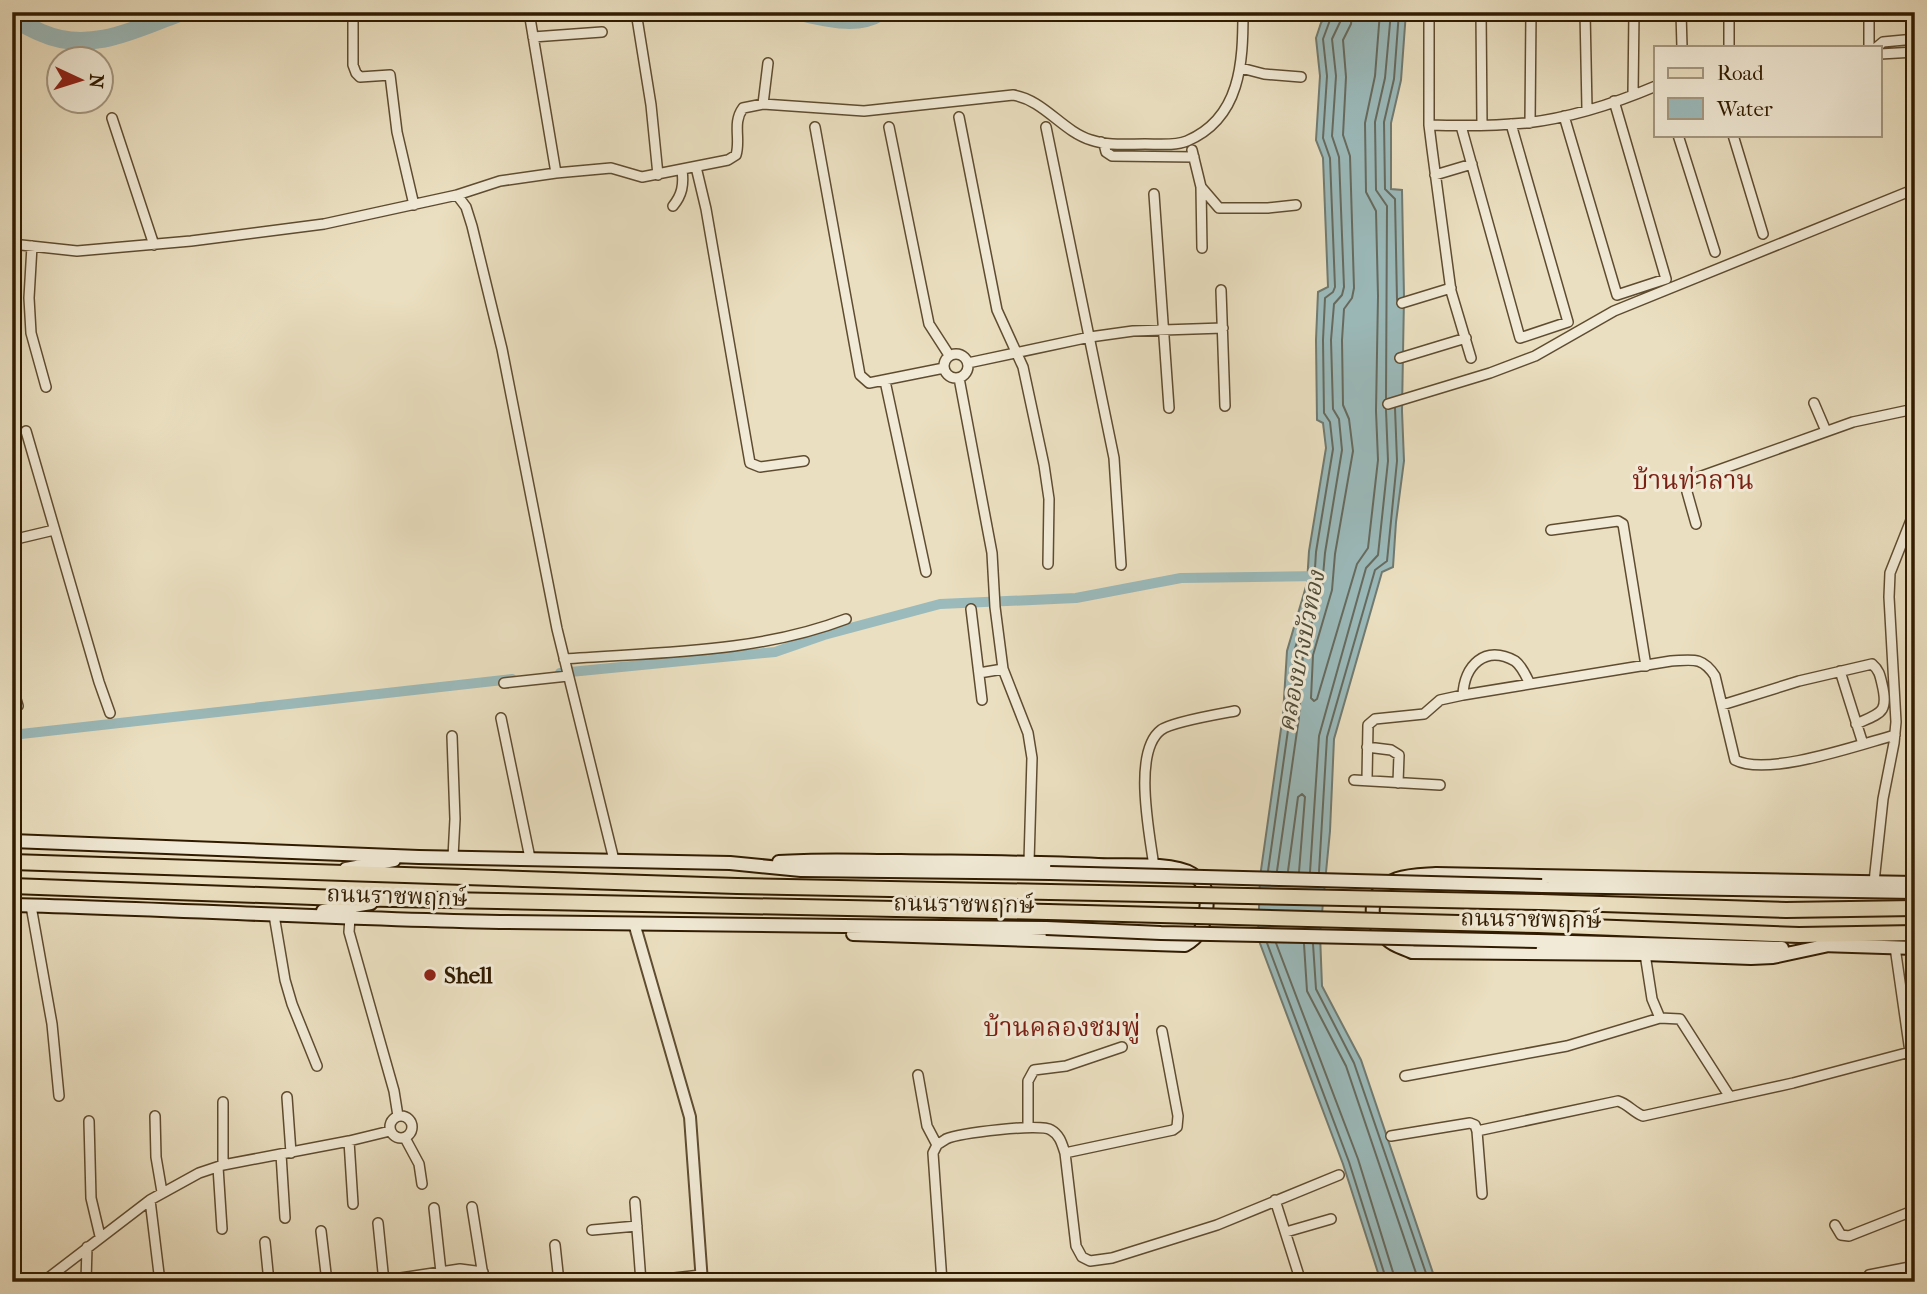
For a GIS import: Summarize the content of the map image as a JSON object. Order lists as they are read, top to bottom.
{
  "streets": {
    "main road": ["ถนนราชพฤกษ์"]
  },
  "districts": ["บ้านท่าลาน", "บ้านคลองชมพู่"],
  "water": ["คลองบางบัวทอง"],
  "places": ["Shell"],
  "legend": ["Road", "Water"],
  "north": "right"
}
